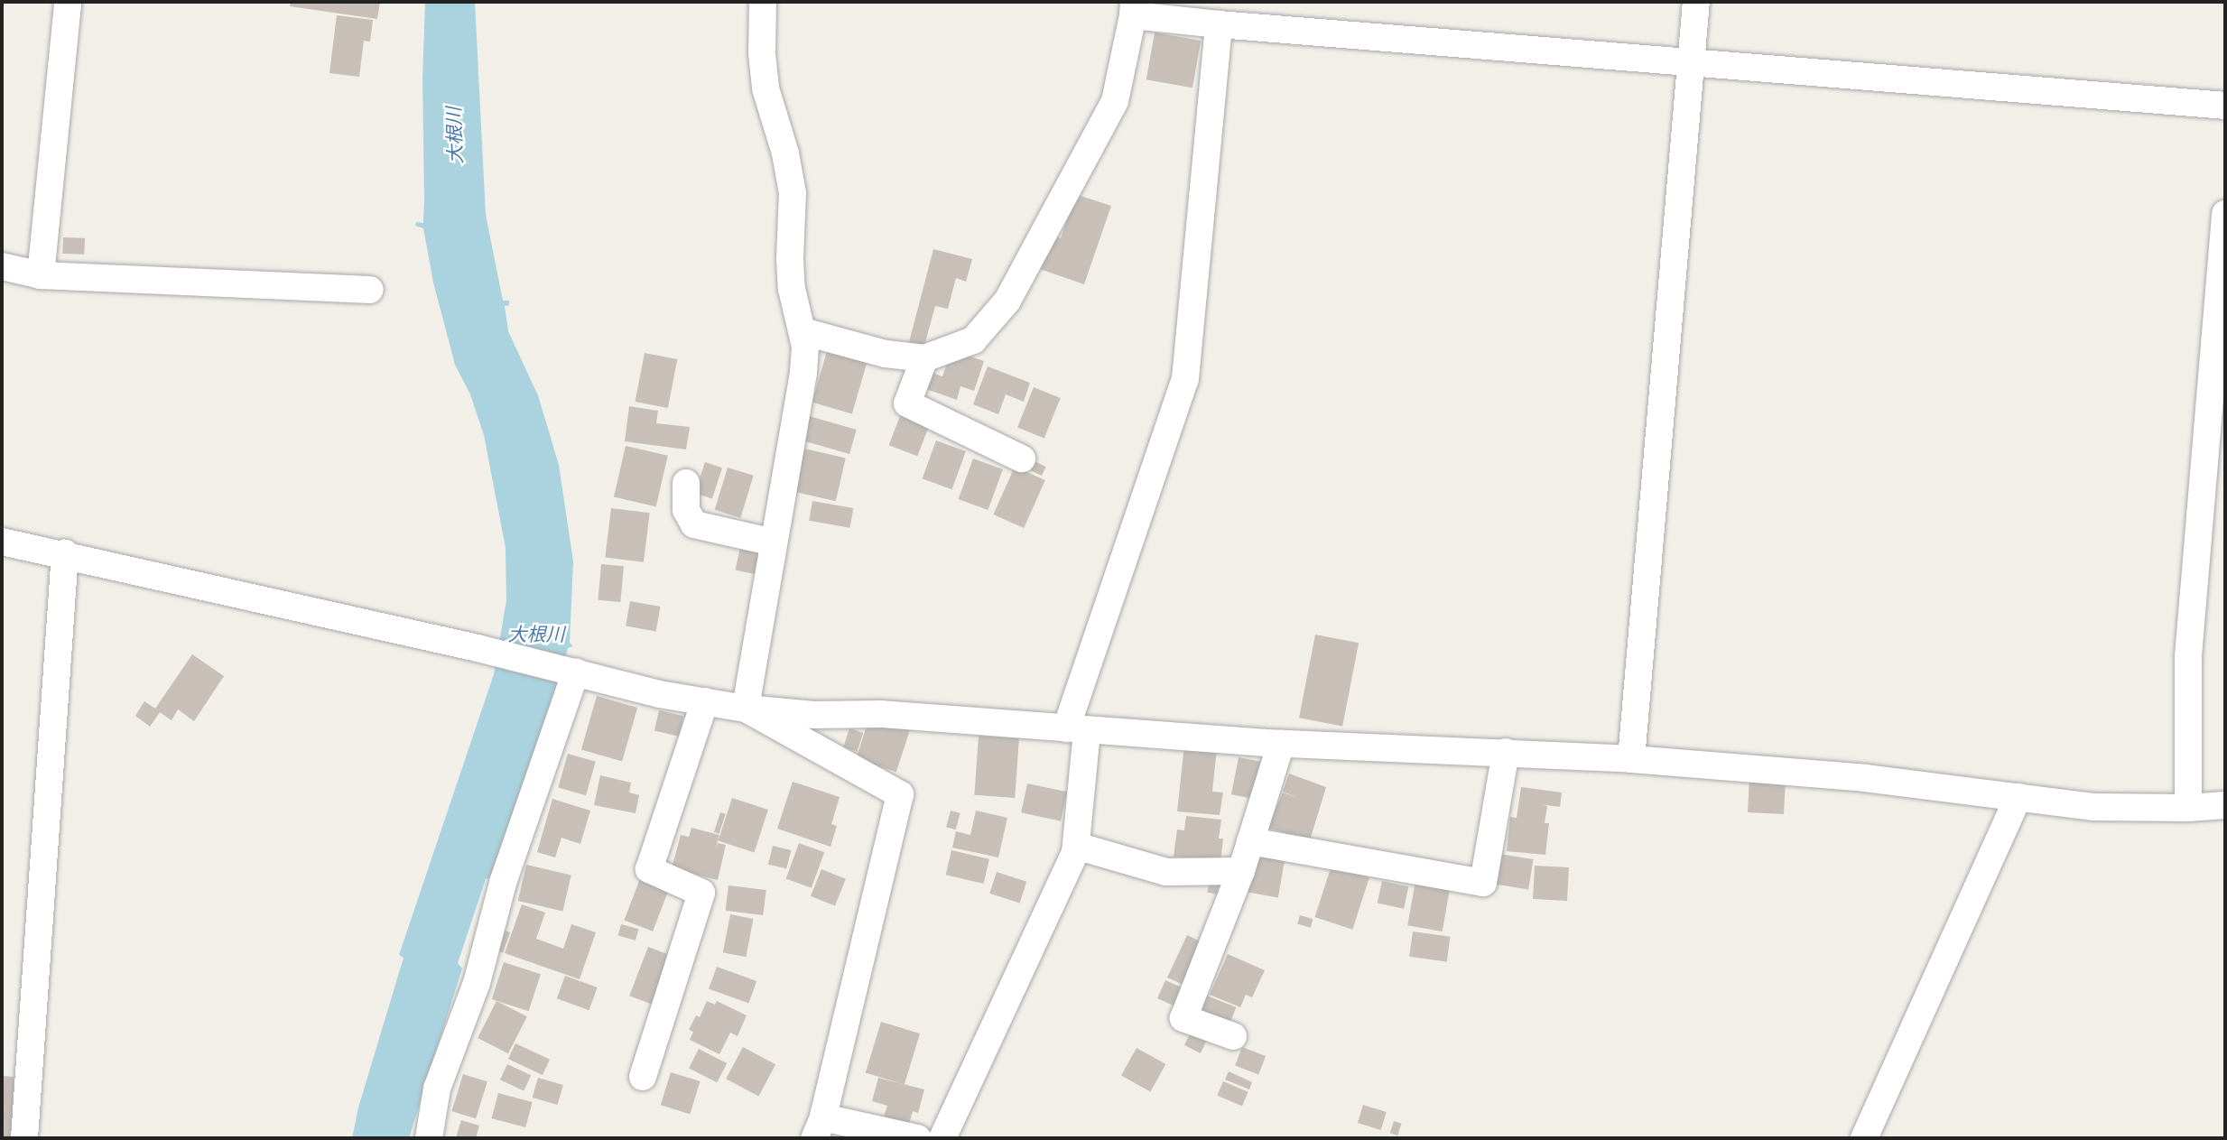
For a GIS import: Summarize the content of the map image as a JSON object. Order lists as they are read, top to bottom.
{
  "water": ["大根川"]
}
